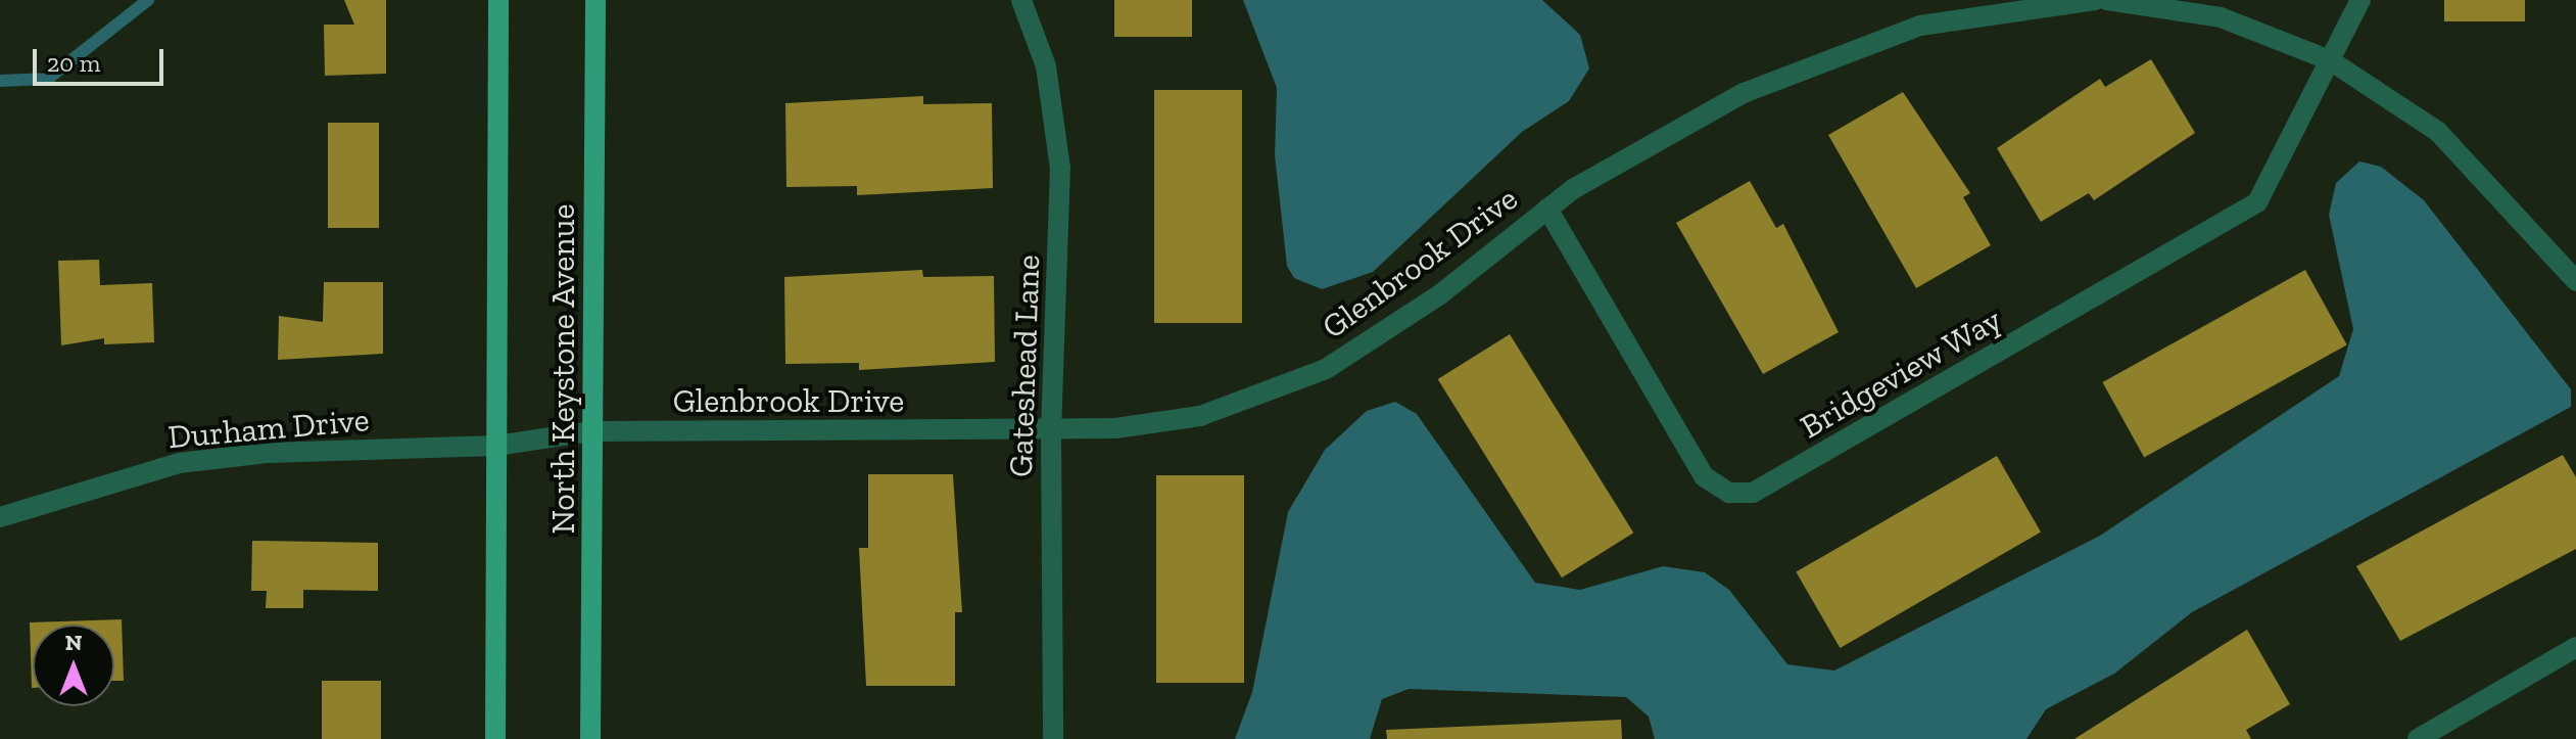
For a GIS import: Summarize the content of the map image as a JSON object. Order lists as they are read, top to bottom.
{
  "streets": {
    "main road": ["North Keystone Avenue"],
    "street": [
      "Glenbrook Drive",
      "Gateshead Lane",
      "Bridgeview Way",
      "Durham Drive"
    ]
  },
  "crossings": [
    ["Glenbrook Drive", "Gateshead Lane"],
    ["Glenbrook Drive", "North Keystone Avenue"],
    ["Glenbrook Drive", "Bridgeview Way"],
    ["Glenbrook Drive", "Durham Drive"],
    ["North Keystone Avenue", "Durham Drive"]
  ],
  "scale_bar": "20 m",
  "north": "top"
}
